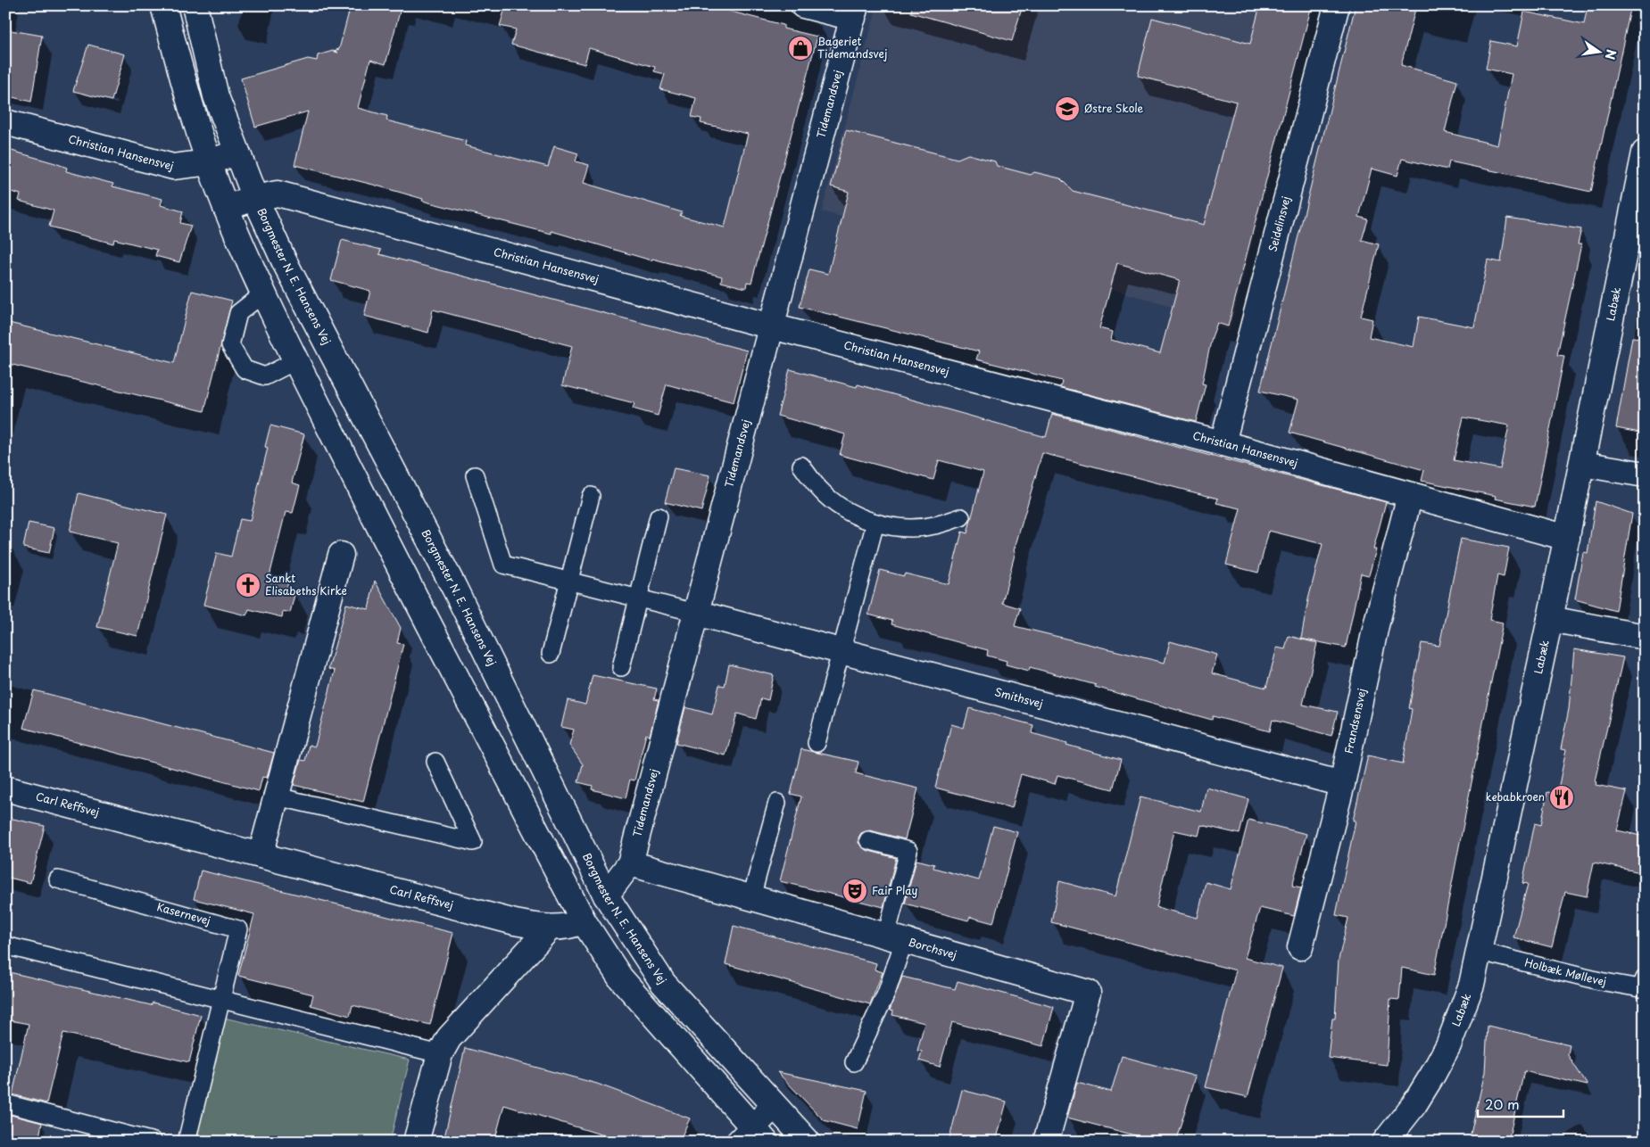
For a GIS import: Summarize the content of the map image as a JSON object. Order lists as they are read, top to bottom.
{
  "streets": {
    "street": [
      "Tidemandsvej",
      "Christian Hansensvej",
      "Seidelinsvej",
      "Borgmester N. E. Hansens Vej",
      "Labæk",
      "Smithsvej",
      "Frandsensvej",
      "Carl Reffsvej",
      "Borchsvej"
    ],
    "lane": ["Kasernevej", "Holbæk Møllevej"]
  },
  "crossings": [
    ["Tidemandsvej", "Christian Hansensvej"],
    ["Tidemandsvej", "Borgmester N. E. Hansens Vej"],
    ["Tidemandsvej", "Smithsvej"],
    ["Tidemandsvej", "Carl Reffsvej"],
    ["Tidemandsvej", "Borchsvej"],
    ["Christian Hansensvej", "Seidelinsvej"],
    ["Christian Hansensvej", "Borgmester N. E. Hansens Vej"],
    ["Christian Hansensvej", "Labæk"],
    ["Christian Hansensvej", "Frandsensvej"],
    ["Labæk", "Holbæk Møllevej"],
    ["Smithsvej", "Frandsensvej"]
  ],
  "places": {
    "shop": ["Bageriet Tidemandsvej"],
    "school or university": ["Østre Skole"],
    "church": ["Sankt Elisabeths Kirke"],
    "restaurant": ["kebabkroen"],
    "theatre": ["Fair Play"]
  },
  "scale_bar": "20 m",
  "north": "right"
}
